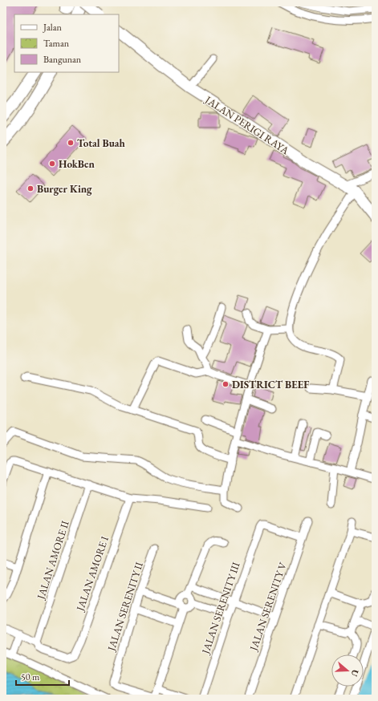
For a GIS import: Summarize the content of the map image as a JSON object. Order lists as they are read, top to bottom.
{
  "streets": {
    "street": [
      "JALAN PERIGI RAYA",
      "JALAN AMORE II",
      "JALAN AMORE I",
      "JALAN SERENITY II",
      "JALAN SERENITY V",
      "JALAN SERENITY III"
    ]
  },
  "crossings": [
    ["JALAN AMORE II", "JALAN AMORE I"],
    ["JALAN SERENITY V", "JALAN SERENITY III"]
  ],
  "places": [
    "Total Buah",
    "HokBen",
    "Burger King",
    "DISTRICT BEEF"
  ],
  "legend": ["Jalan", "Taman", "Bangunan"],
  "scale_bar": "50 m",
  "north": "right"
}
